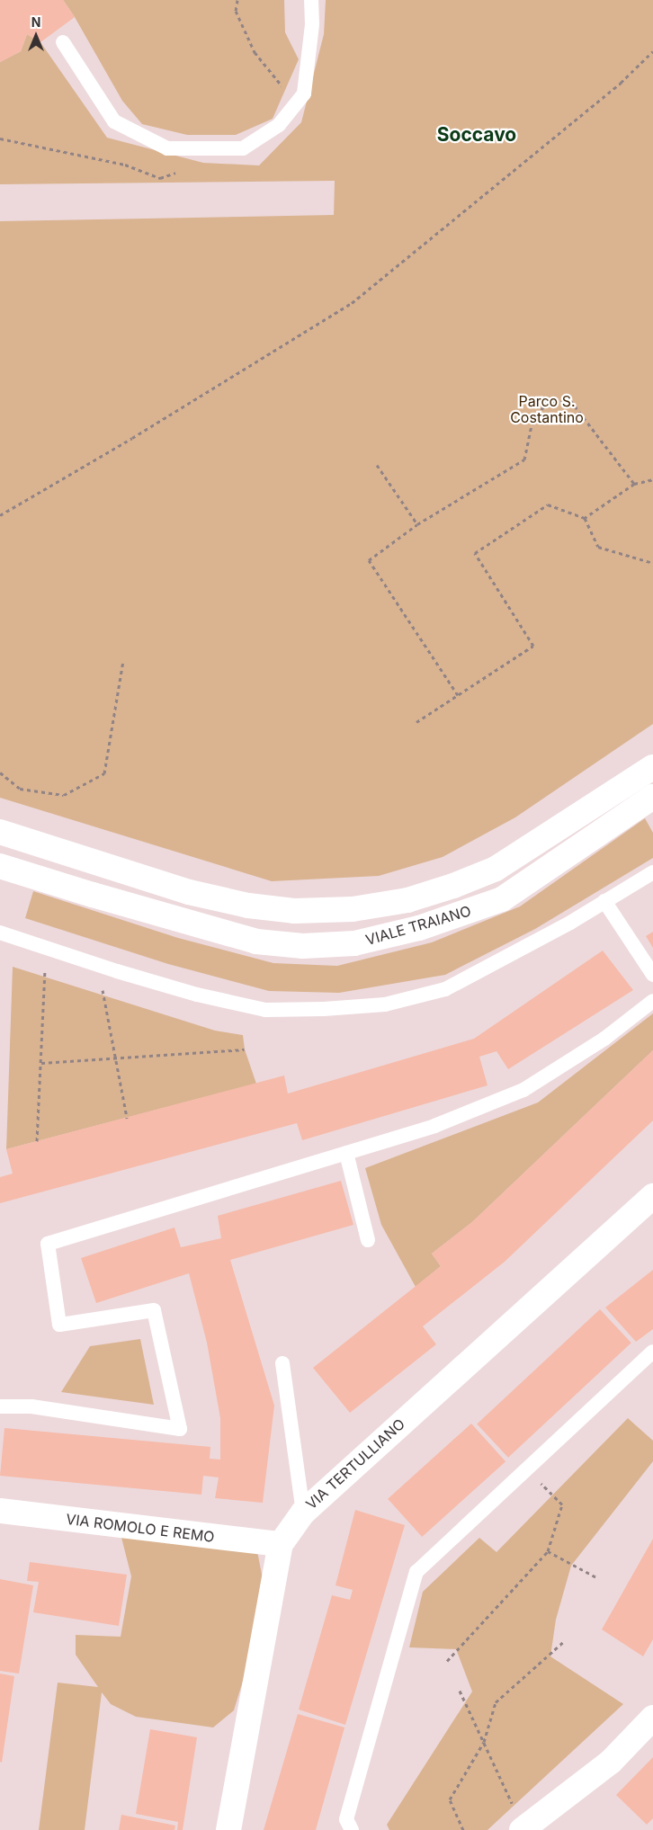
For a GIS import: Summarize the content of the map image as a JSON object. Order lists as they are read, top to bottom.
{
  "streets": {
    "main road": ["VIALE TRAIANO", "VIA TERTULLIANO", "VIA ROMOLO E REMO"]
  },
  "crossings": [
    ["VIA TERTULLIANO", "VIA ROMOLO E REMO"]
  ],
  "districts": ["Soccavo"],
  "parks": ["Parco S. Costantino"],
  "north": "top"
}
